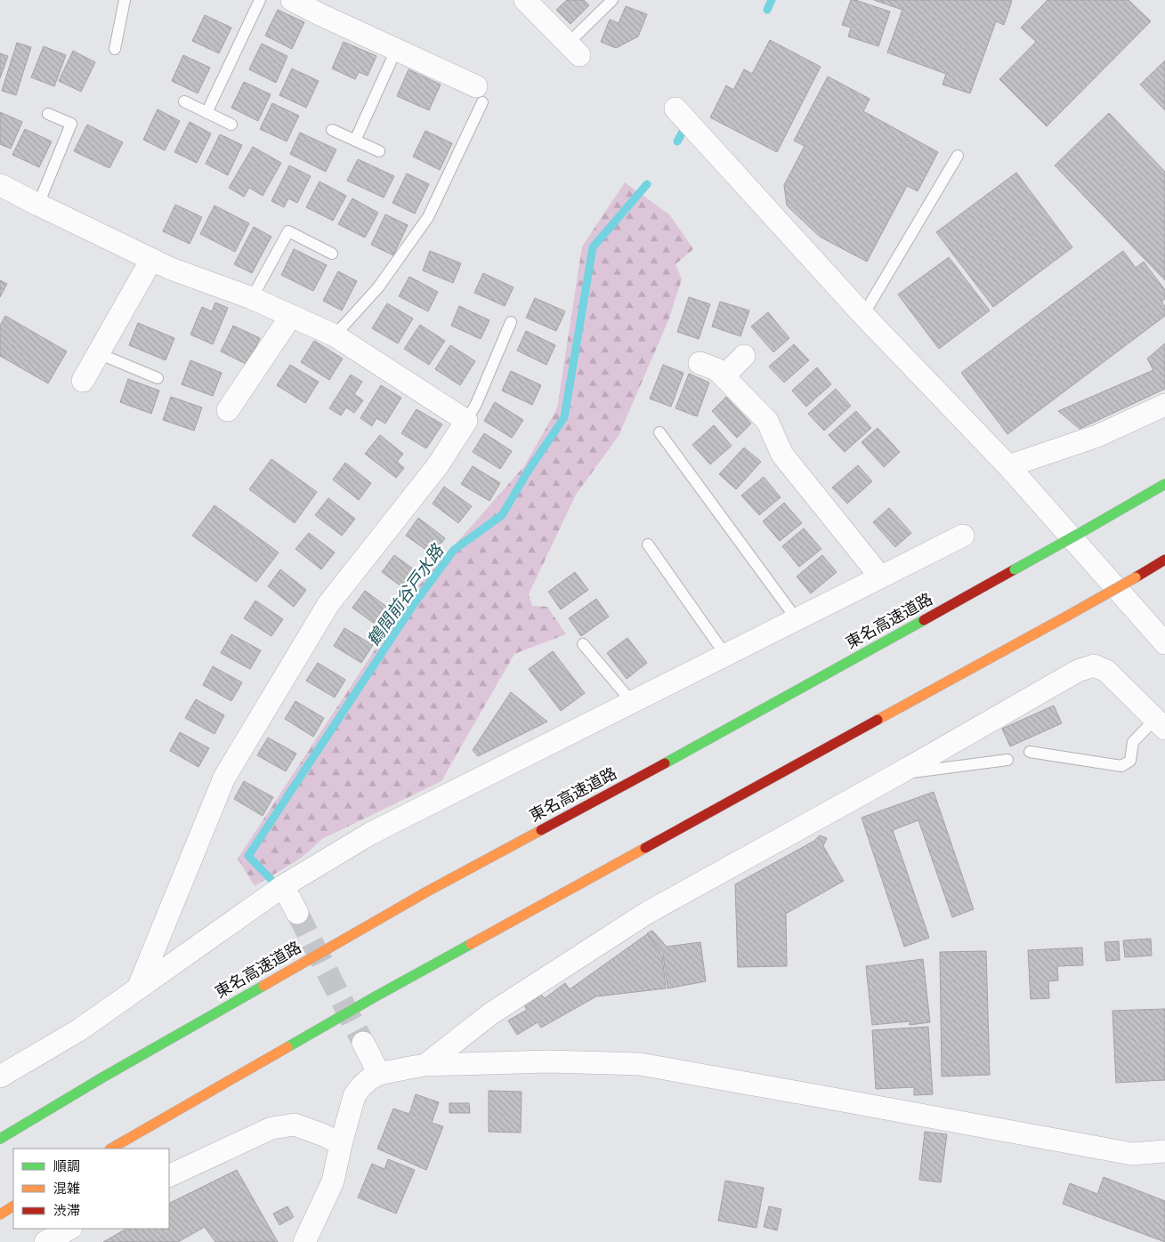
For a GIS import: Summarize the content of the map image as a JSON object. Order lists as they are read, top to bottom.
{
  "streets": {
    "highway": ["東名高速道路"]
  },
  "water": ["鶴間前谷戸水路"],
  "legend": ["順調", "混雑", "渋滞"]
}
